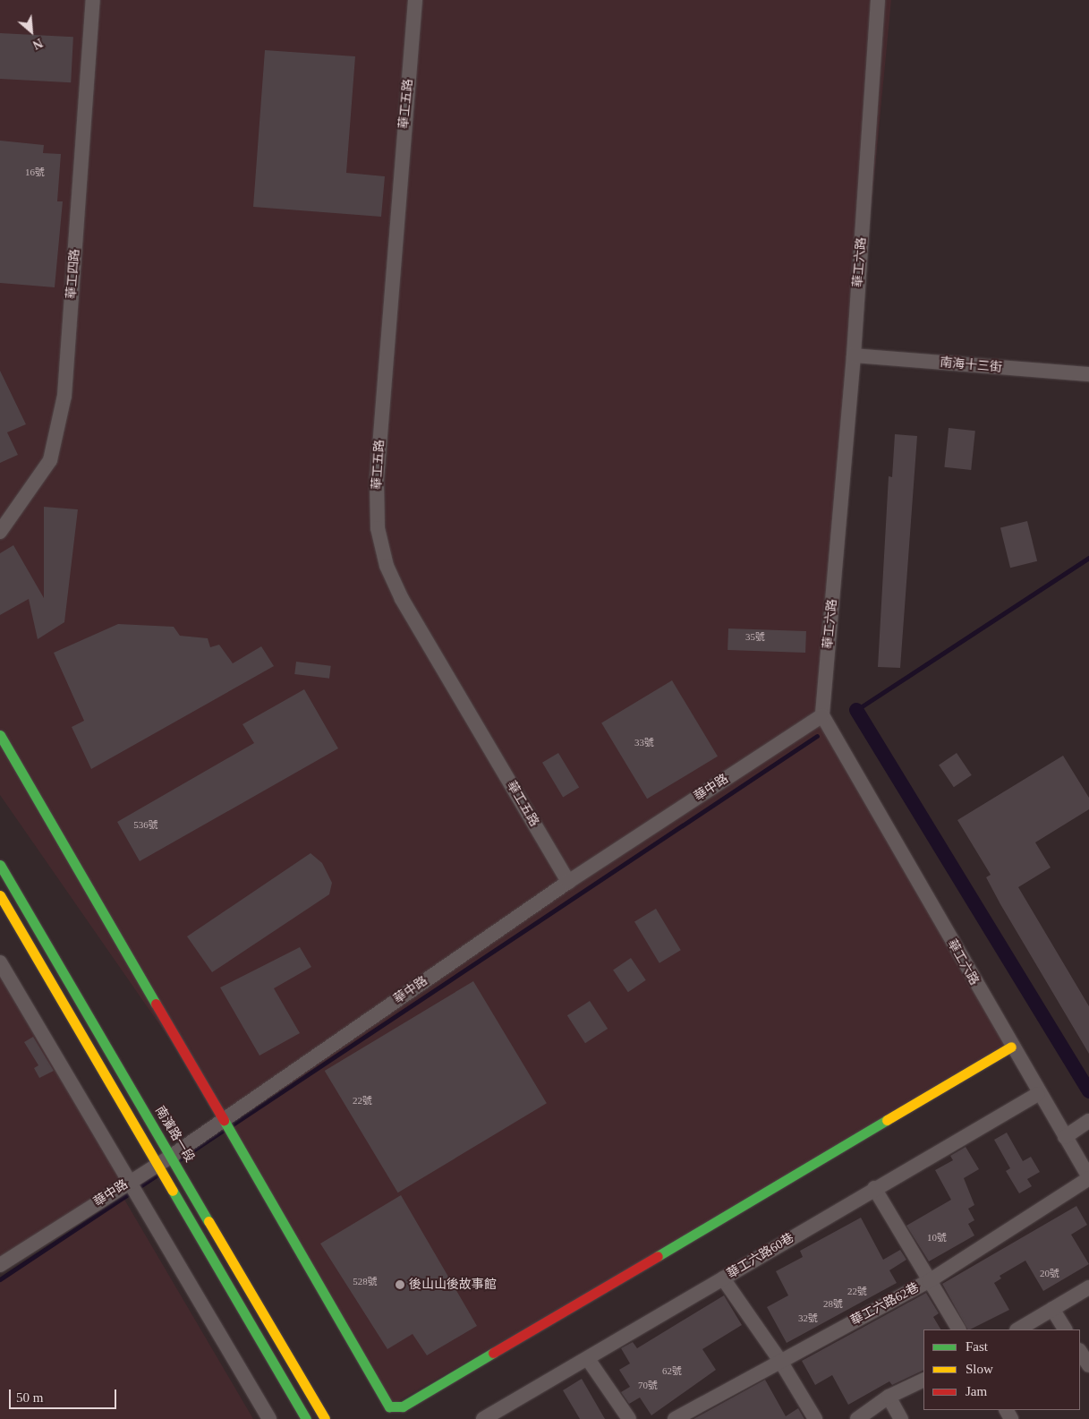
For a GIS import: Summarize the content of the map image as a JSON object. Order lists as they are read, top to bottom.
{
  "streets": {
    "street": [
      "華工五路",
      "華工六路",
      "華工四路",
      "南海十三街",
      "華中路",
      "南濱路一段",
      "華工六路60巷",
      "華工六路62巷"
    ]
  },
  "crossings": [
    ["華工五路", "華中路"],
    ["華工六路", "南海十三街"],
    ["華工六路", "華中路"],
    ["華工六路", "華工六路60巷"],
    ["華工六路", "華工六路62巷"],
    ["華中路", "南濱路一段"]
  ],
  "places": ["後山山後故事館"],
  "house_numbers": [
    "16號",
    "35號",
    "33號",
    "536號",
    "22號",
    "10號",
    "20號",
    "528號",
    "22號",
    "28號",
    "32號",
    "62號",
    "70號"
  ],
  "legend": ["Fast", "Slow", "Jam"],
  "scale_bar": "50 m",
  "north": "bottom right"
}
